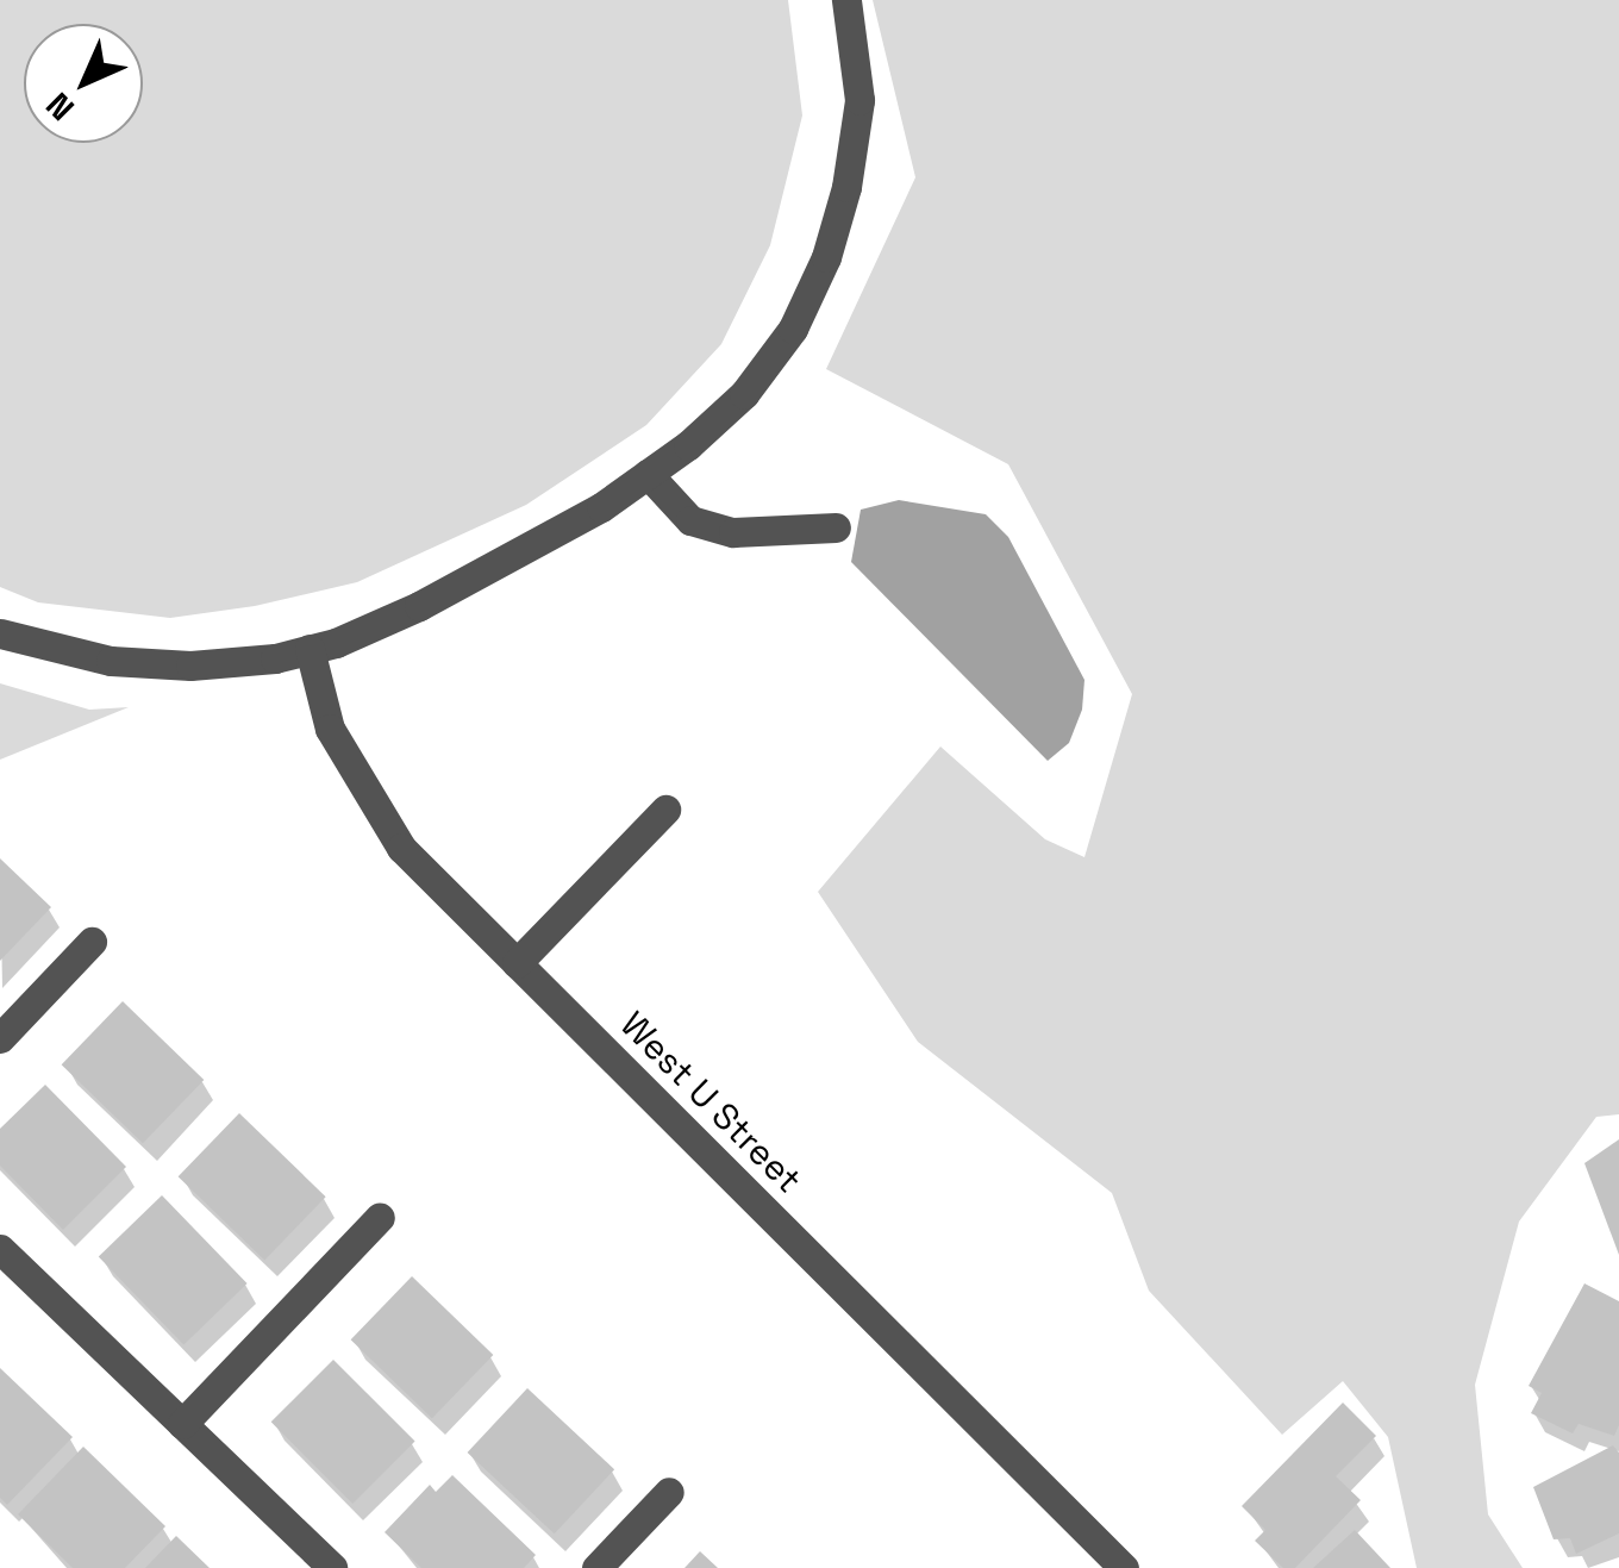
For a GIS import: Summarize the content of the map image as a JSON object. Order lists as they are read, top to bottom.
{
  "streets": {
    "street": ["West U Street"]
  },
  "north": "bottom left"
}
